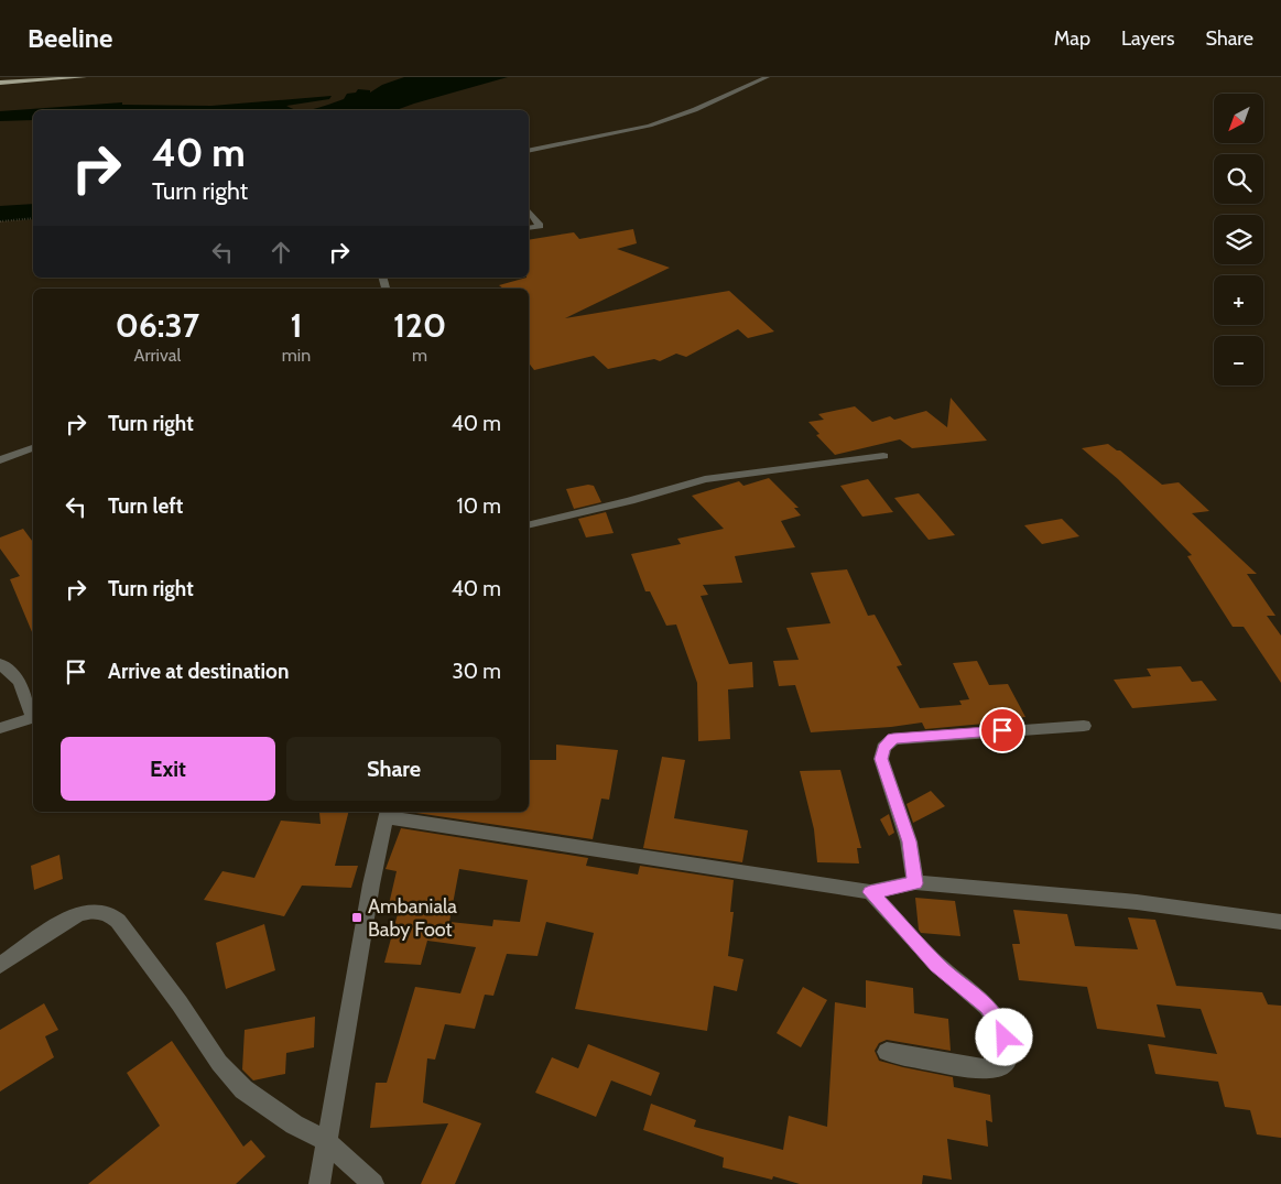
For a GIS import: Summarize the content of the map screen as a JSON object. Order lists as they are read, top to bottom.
{
  "places": {
    "transit": ["Ambaniala Baby Foot"]
  },
  "north": "bottom left",
  "page": {
    "header": "Beeline",
    "nav": ["Map", "Layers", "Share"],
    "map_buttons": ["+", "−"],
    "turn": ["40 m", "Turn right"],
    "eta": [
      "06:37",
      "Arrival",
      "1",
      "min",
      "120",
      "m"
    ],
    "list": [
      {
        "name": "Turn right",
        "value": "40 m"
      },
      {
        "name": "Turn left",
        "value": "10 m"
      },
      {
        "name": "Turn right",
        "value": "40 m"
      },
      {
        "name": "Arrive at destination",
        "value": "30 m"
      }
    ],
    "buttons": ["Exit", "Share"]
  }
}
